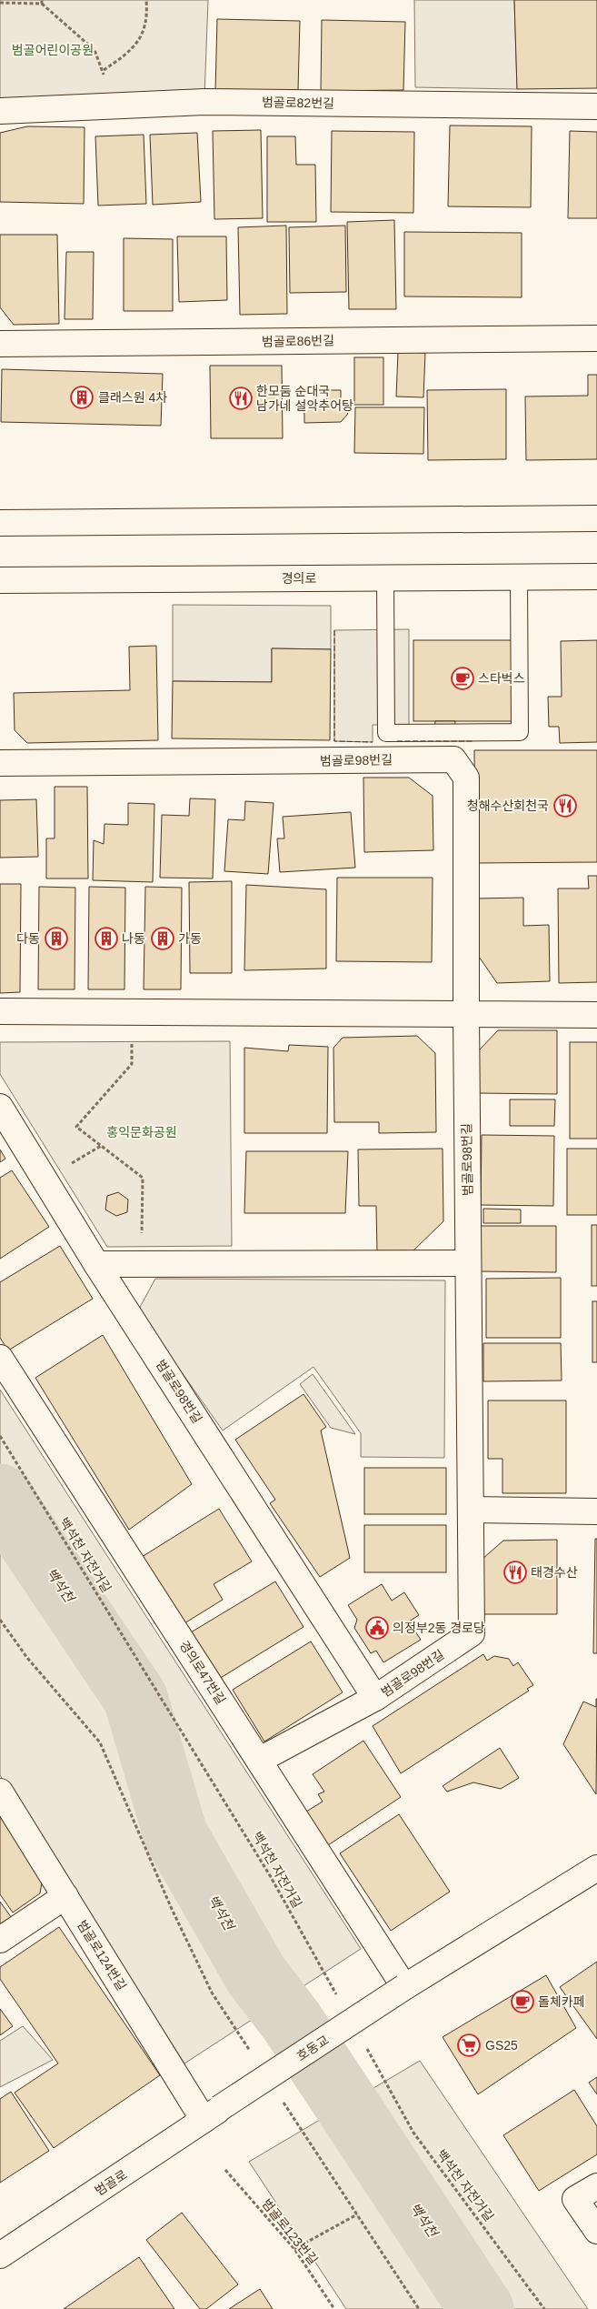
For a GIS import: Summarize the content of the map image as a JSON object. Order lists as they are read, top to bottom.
{
  "streets": {
    "street": [
      "범골로82번길",
      "범골로86번길",
      "경의로",
      "범골로98번길",
      "경의로47번길",
      "범골로124번길",
      "호동교",
      "범골로"
    ],
    "path": ["백석천 자전거길", "범골로123번길"]
  },
  "crossings": [
    ["경의로47번길", "호동교"],
    ["범골로124번길", "호동교"],
    ["범골로124번길", "범골로"],
    ["호동교", "범골로"]
  ],
  "water": ["백석천"],
  "parks": ["범골어린이공원", "홍익문화공원"],
  "places": {
    "building": [
      "클래스원 4차",
      "다동",
      "나동",
      "가동"
    ],
    "restaurant": ["한모둠 순대국 남가네 설악추어탕", "청해수산회천국", "태경수산"],
    "cafe": ["스타벅스", "돌체카페"],
    "public building": ["의정부2동 경로당"],
    "supermarket": ["GS25"]
  }
}
